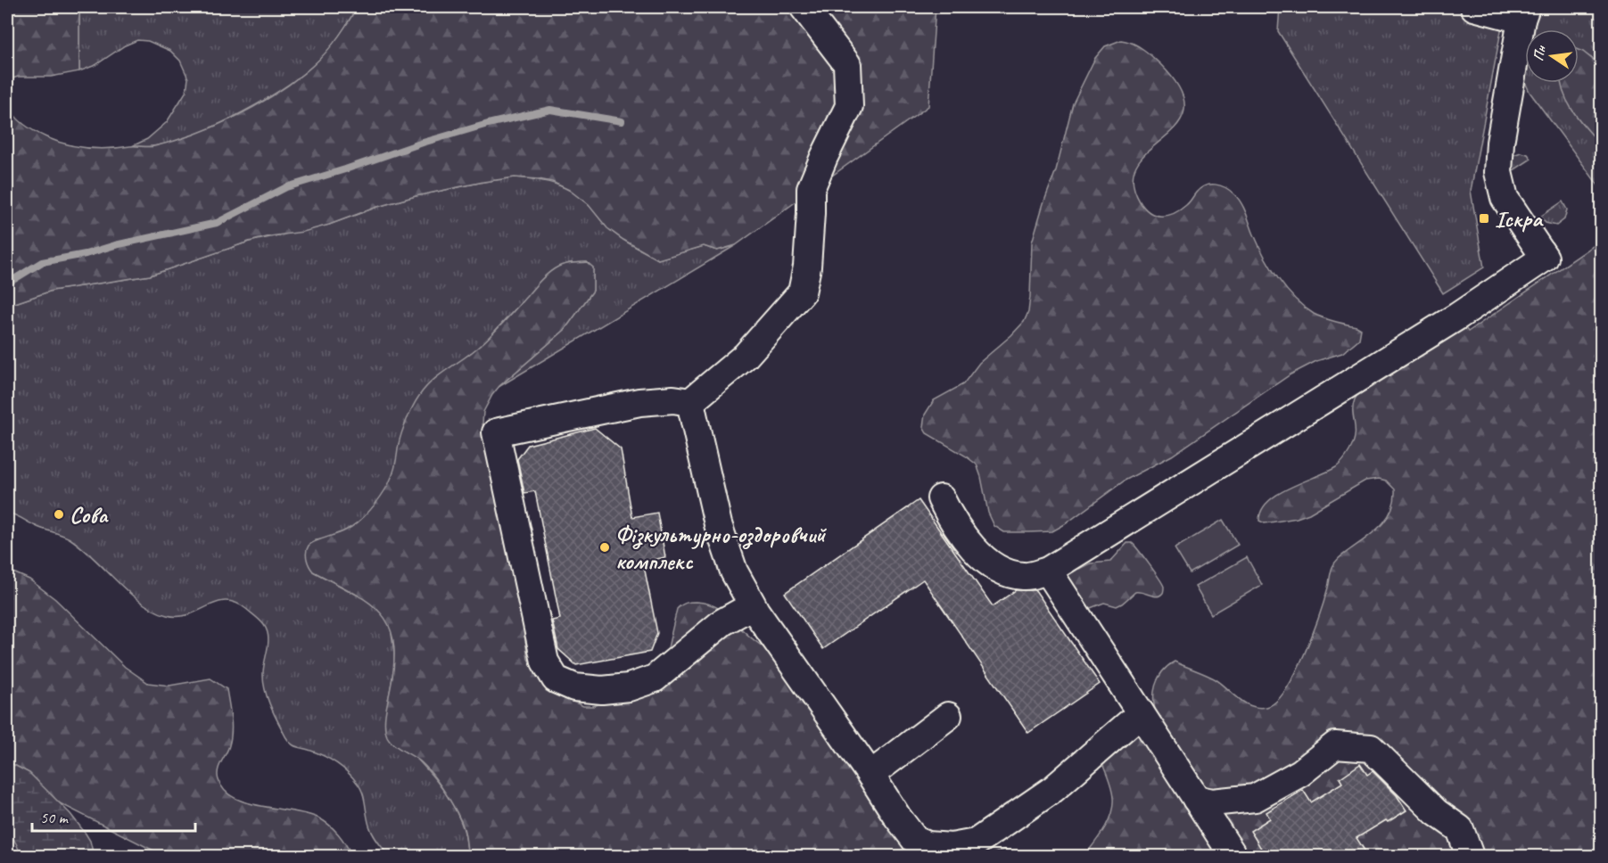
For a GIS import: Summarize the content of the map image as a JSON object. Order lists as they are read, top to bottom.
{
  "places": {
    "transit": ["Іскра"],
    "other": ["Сова", "Фізкультурно-оздоровчий комплекс"]
  },
  "scale_bar": "50 m",
  "north": "left"
}
